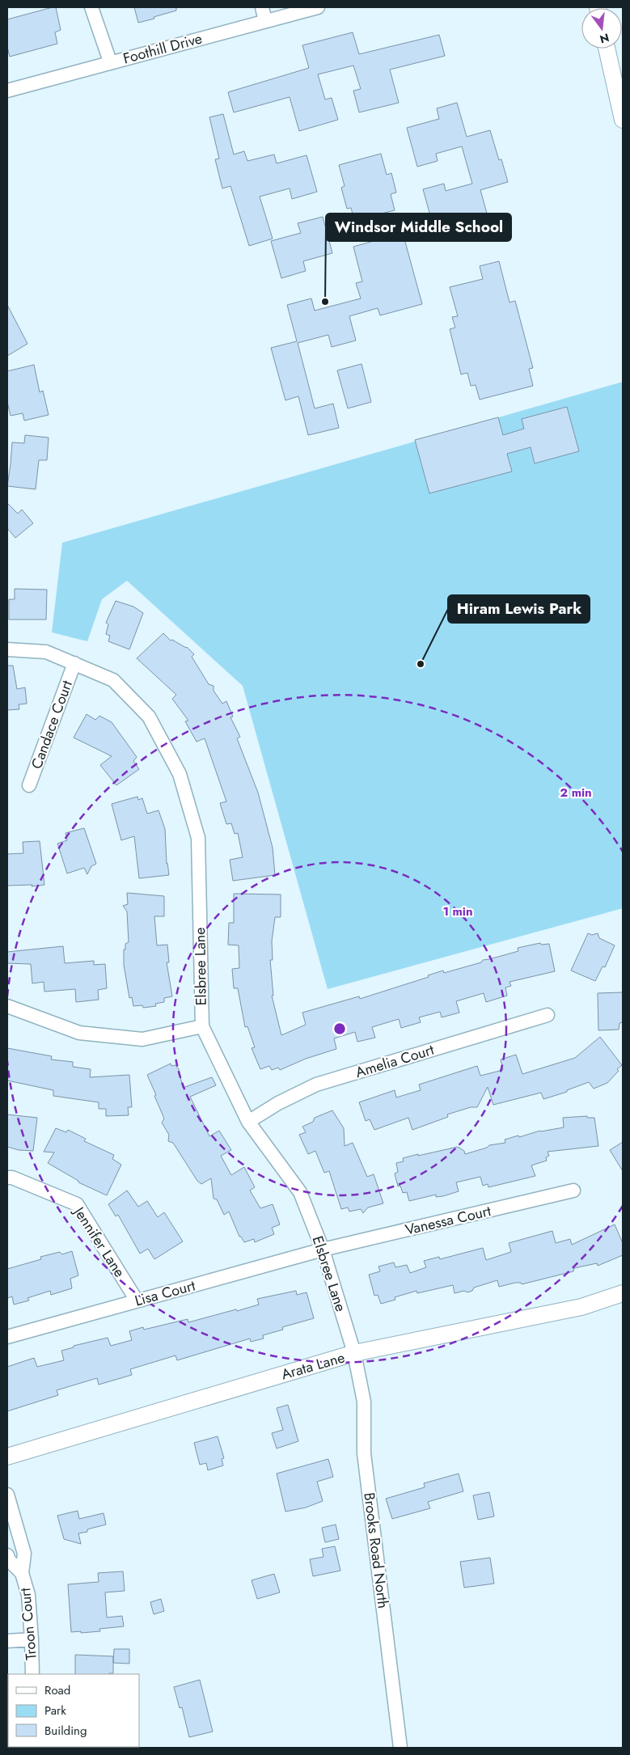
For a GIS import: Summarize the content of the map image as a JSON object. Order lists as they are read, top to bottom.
{
  "streets": {
    "street": [
      "Foothill Drive",
      "Candace Court",
      "Elsbree Lane",
      "Amelia Court",
      "Vanessa Court",
      "Jennifer Lane",
      "Lisa Court",
      "Arata Lane",
      "Brooks Road North",
      "Troon Court"
    ]
  },
  "crossings": [
    ["Candace Court", "Elsbree Lane"],
    ["Elsbree Lane", "Amelia Court"],
    ["Elsbree Lane", "Vanessa Court"],
    ["Elsbree Lane", "Lisa Court"],
    ["Elsbree Lane", "Arata Lane"],
    ["Elsbree Lane", "Brooks Road North"],
    ["Vanessa Court", "Lisa Court"],
    ["Jennifer Lane", "Lisa Court"],
    ["Arata Lane", "Brooks Road North"]
  ],
  "places": ["Windsor Middle School", "Hiram Lewis Park"],
  "legend": ["Road", "Park", "Building"],
  "north": "bottom",
  "rings": ["2 min", "1 min"]
}
